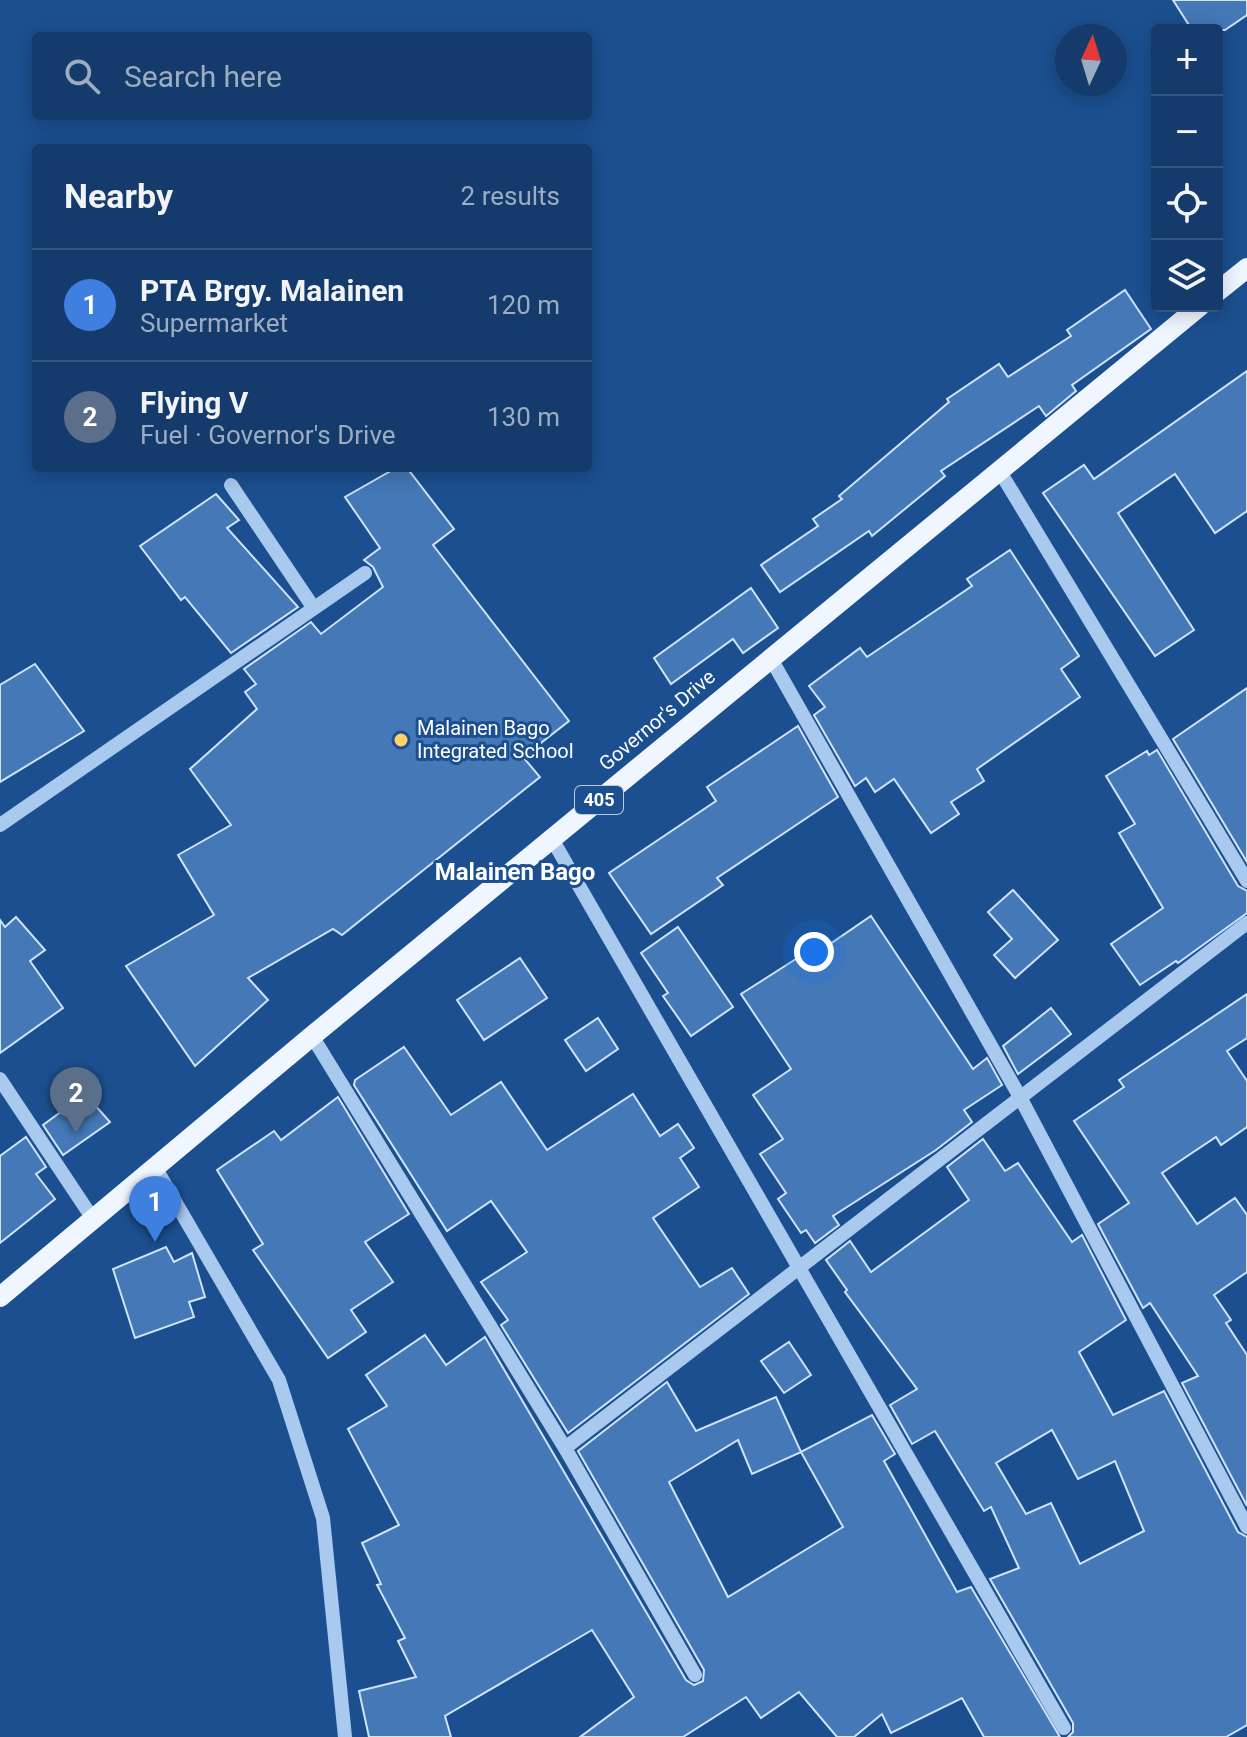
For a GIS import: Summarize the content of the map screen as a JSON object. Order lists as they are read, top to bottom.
{
  "streets": {
    "main road": ["Governor's Drive", "405"]
  },
  "districts": ["Malainen Bago"],
  "places": ["Malainen Bago Integrated School"],
  "north": "top",
  "page": {
    "map_buttons": ["+", "−"],
    "search": "Search here",
    "heading": ["Nearby", "2 results"],
    "list": [
      {
        "mark": "1",
        "name": "PTA Brgy. Malainen",
        "note": "Supermarket",
        "value": "120 m"
      },
      {
        "mark": "2",
        "name": "Flying V",
        "note": "Fuel · Governor's Drive",
        "value": "130 m"
      }
    ],
    "pins": ["2", "1"]
  }
}
